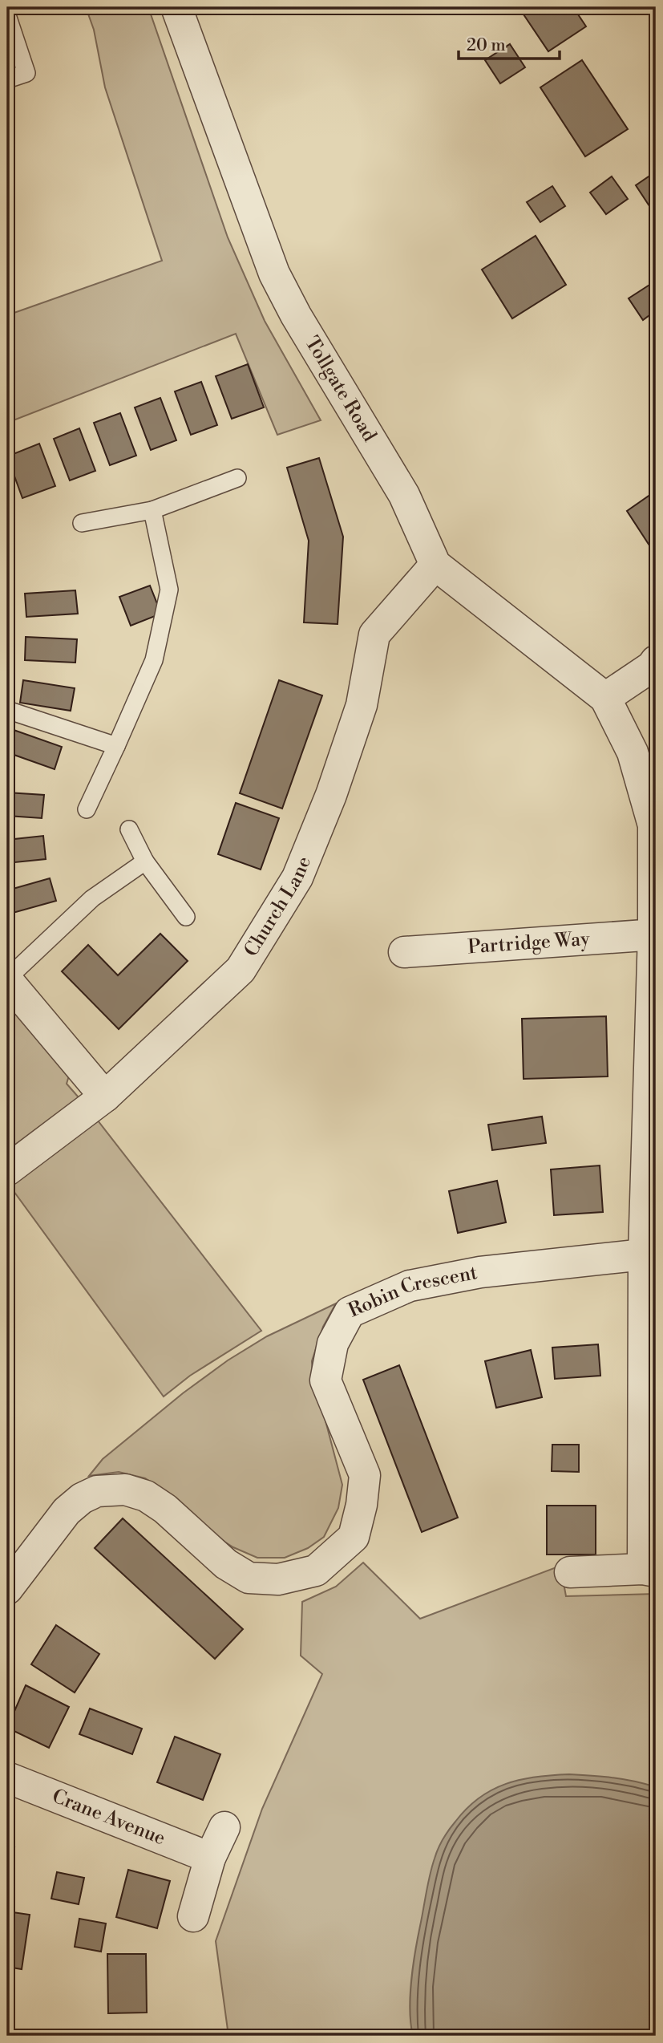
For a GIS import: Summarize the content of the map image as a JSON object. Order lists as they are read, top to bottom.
{
  "streets": {
    "street": [
      "Tollgate Road",
      "Church Lane",
      "Partridge Way",
      "Robin Crescent",
      "Crane Avenue"
    ]
  },
  "crossings": [
    ["Tollgate Road", "Church Lane"]
  ],
  "scale_bar": "20 m"
}
